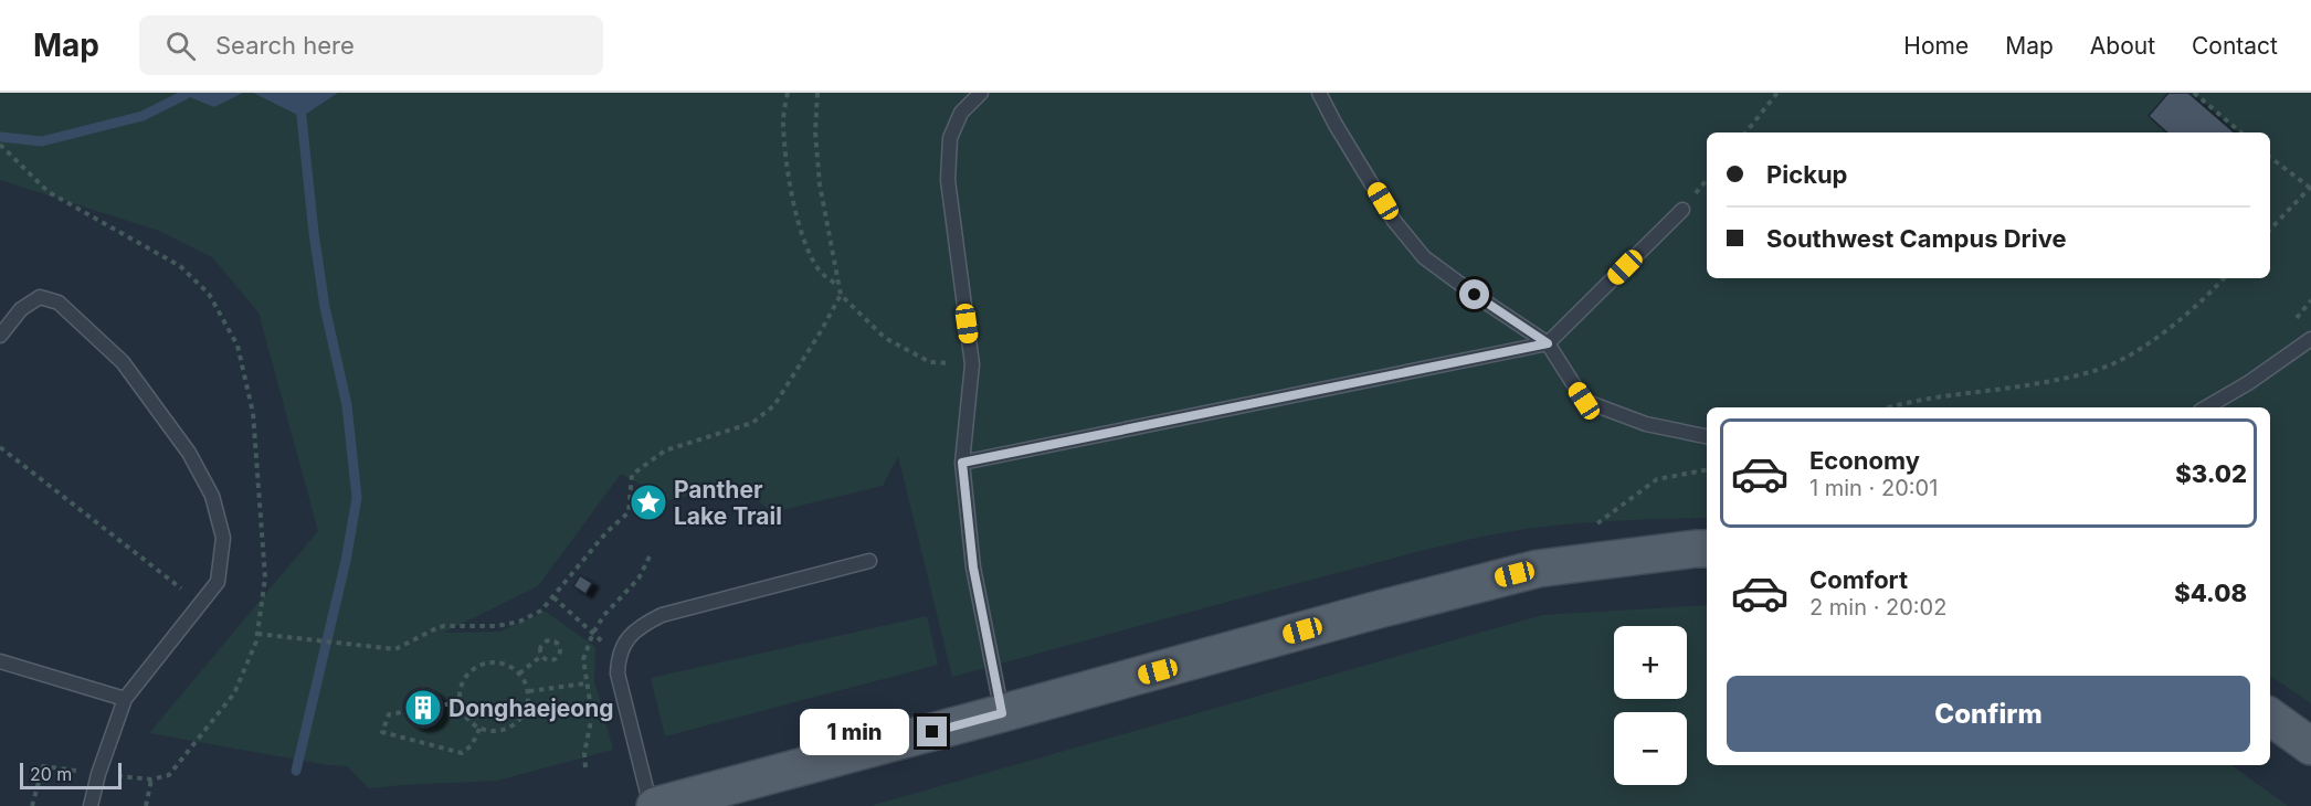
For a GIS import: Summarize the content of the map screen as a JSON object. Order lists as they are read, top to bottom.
{
  "places": {
    "place": ["Panther Lake Trail"],
    "building": ["Donghaejeong"]
  },
  "scale_bar": "20 m",
  "page": {
    "header": "Map",
    "search": "Search here",
    "nav": [
      "Home",
      "Map",
      "About",
      "Contact"
    ],
    "banner": ["Pickup", "Southwest Campus Drive"],
    "list": [
      {
        "name": "Economy",
        "note": "1 min · 20:01",
        "value": "$3.02"
      },
      {
        "name": "Comfort",
        "note": "2 min · 20:02",
        "value": "$4.08"
      }
    ],
    "map_buttons": ["+", "−"],
    "buttons": "Confirm",
    "bubble": "1 min",
    "scale": "20 m"
  }
}
